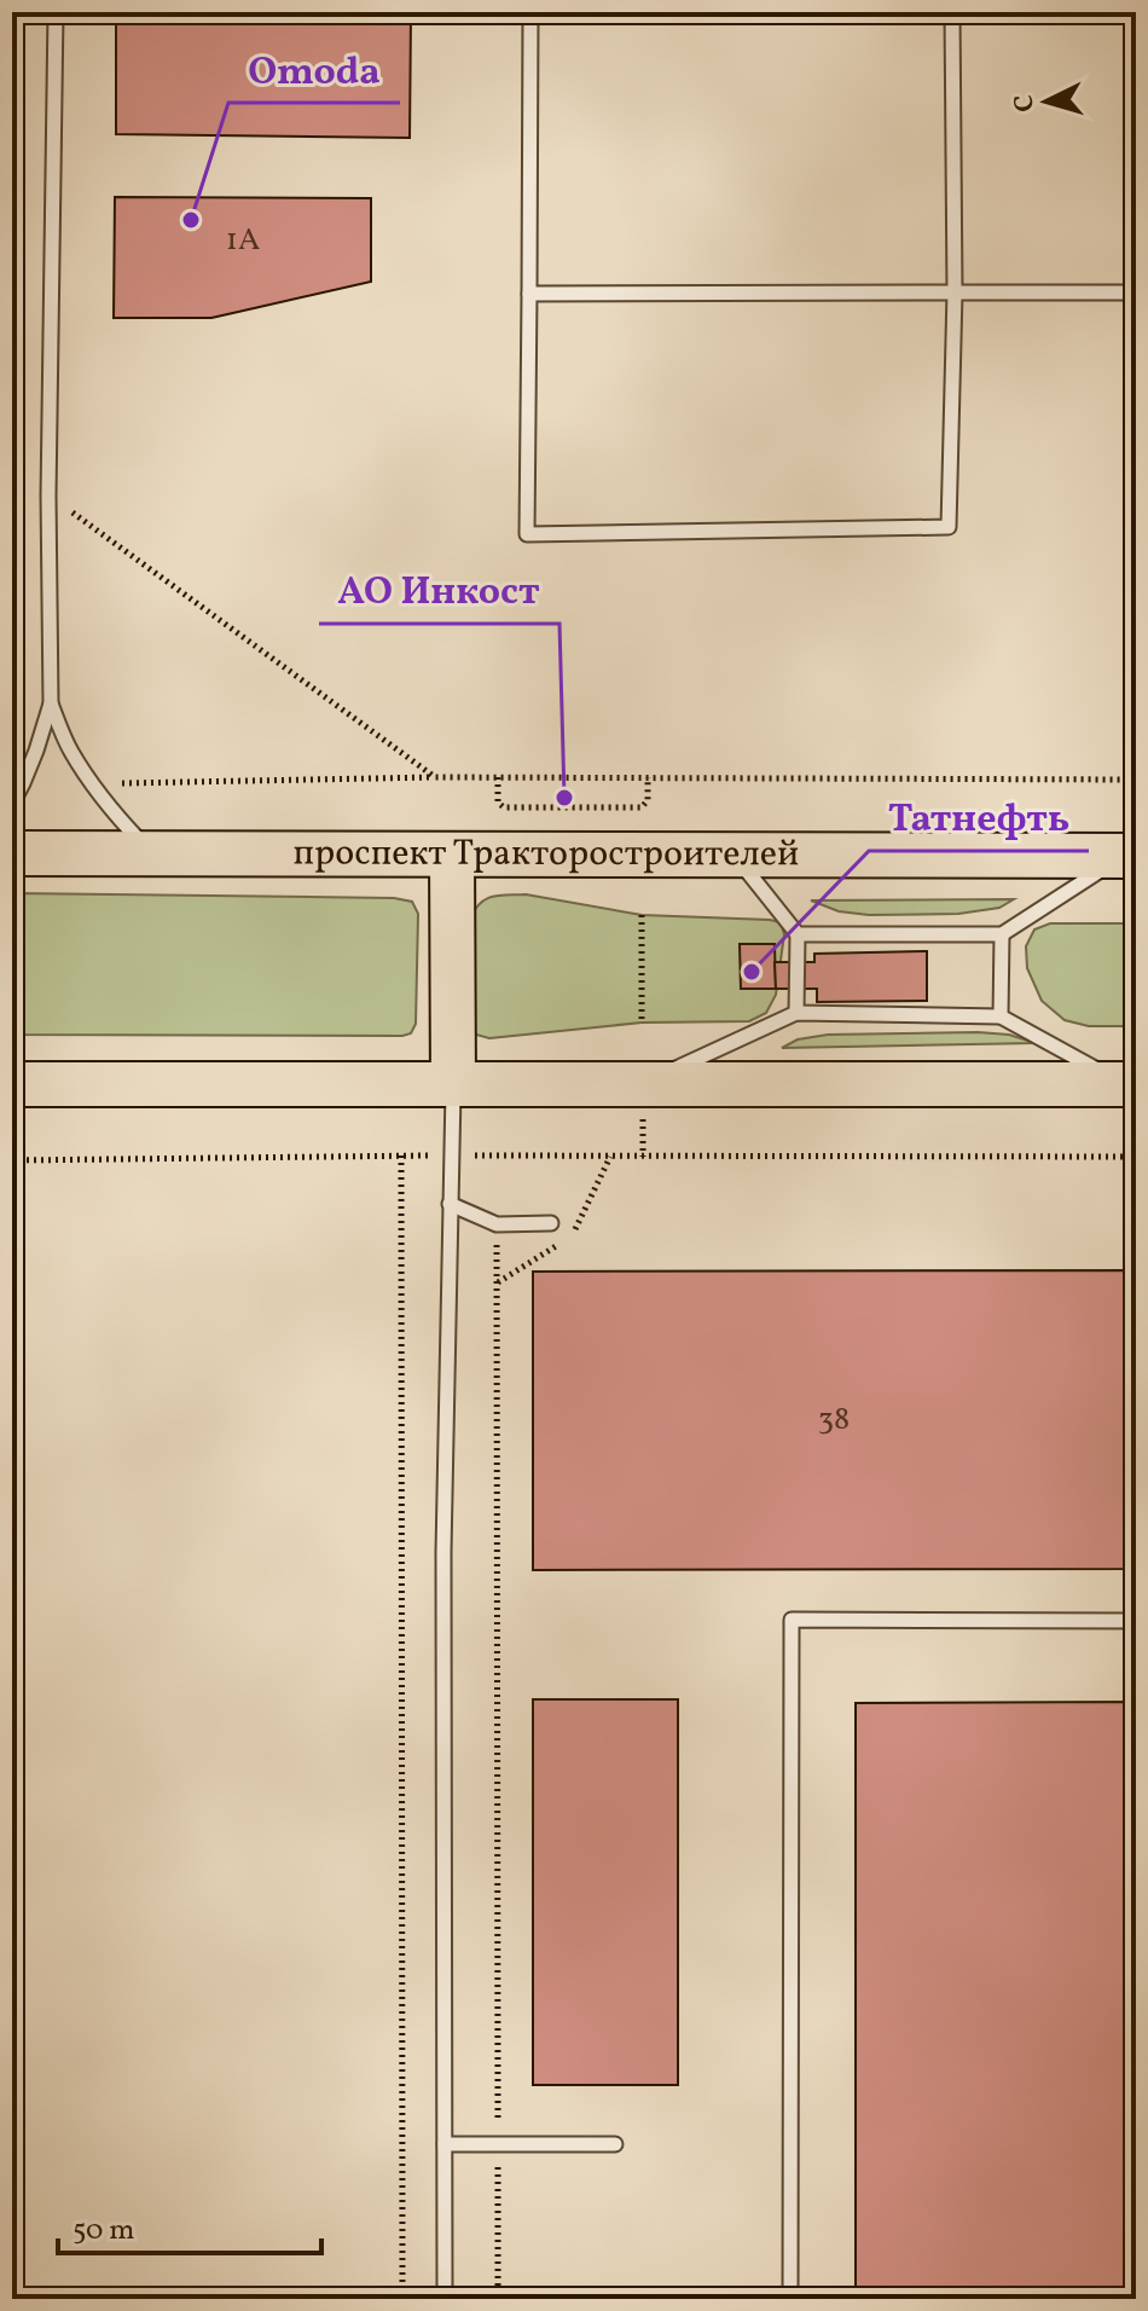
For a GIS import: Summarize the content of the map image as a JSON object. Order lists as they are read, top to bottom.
{
  "streets": {
    "main road": ["проспект Тракторостроителей"]
  },
  "places": ["Omoda", "АО Инкост", "Татнефть"],
  "house_numbers": ["1А", "38"],
  "scale_bar": "50 m",
  "north": "left"
}
